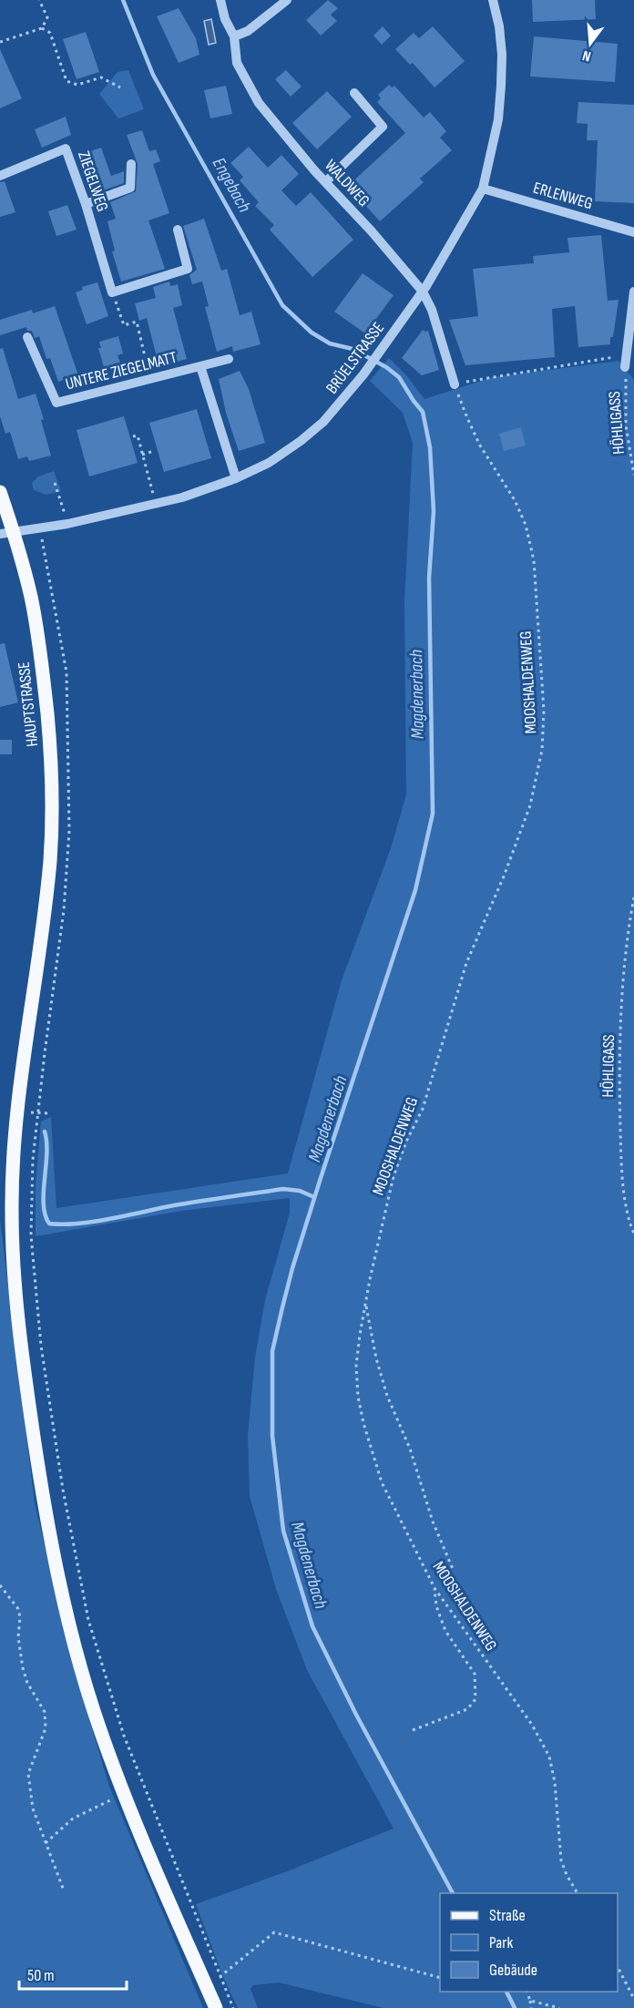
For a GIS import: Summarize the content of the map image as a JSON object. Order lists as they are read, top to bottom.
{
  "streets": {
    "main road": ["HAUPTSTRASSE"],
    "street": [
      "ZIEGELWEG",
      "WALDWEG",
      "ERLENWEG",
      "BRÜELSTRASSE",
      "UNTERE ZIEGELMATT"
    ],
    "path": ["HÖHLIGASS", "MOOSHALDENWEG"]
  },
  "crossings": [
    ["WALDWEG", "BRÜELSTRASSE"],
    ["WALDWEG", "MOOSHALDENWEG"],
    ["ERLENWEG", "BRÜELSTRASSE"],
    ["BRÜELSTRASSE", "UNTERE ZIEGELMATT"],
    ["BRÜELSTRASSE", "HAUPTSTRASSE"]
  ],
  "water": ["Engebach", "Magdenerbach"],
  "legend": ["Straße", "Park", "Gebäude"],
  "scale_bar": "50 m",
  "north": "bottom"
}
